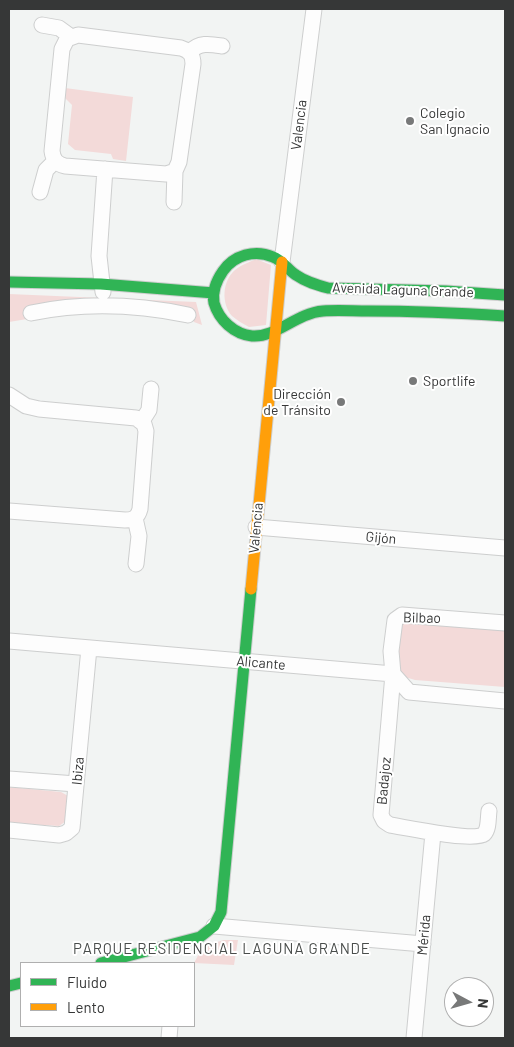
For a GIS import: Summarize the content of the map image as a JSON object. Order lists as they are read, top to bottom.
{
  "streets": {
    "main road": ["Valencia", "Avenida Laguna Grande"],
    "street": [
      "Gijón",
      "Bilbao",
      "Alicante",
      "Ibiza",
      "Badajoz",
      "Mérida"
    ]
  },
  "crossings": [
    ["Valencia", "Avenida Laguna Grande"],
    ["Valencia", "Gijón"],
    ["Valencia", "Alicante"],
    ["Bilbao", "Alicante"],
    ["Bilbao", "Badajoz"],
    ["Alicante", "Ibiza"],
    ["Alicante", "Badajoz"],
    ["Badajoz", "Mérida"]
  ],
  "districts": ["PARQUE RESIDENCIAL LAGUNA GRANDE"],
  "places": ["Colegio San Ignacio", "Sportlife", "Dirección de Tránsito"],
  "legend": ["Fluido", "Lento"],
  "north": "right"
}
